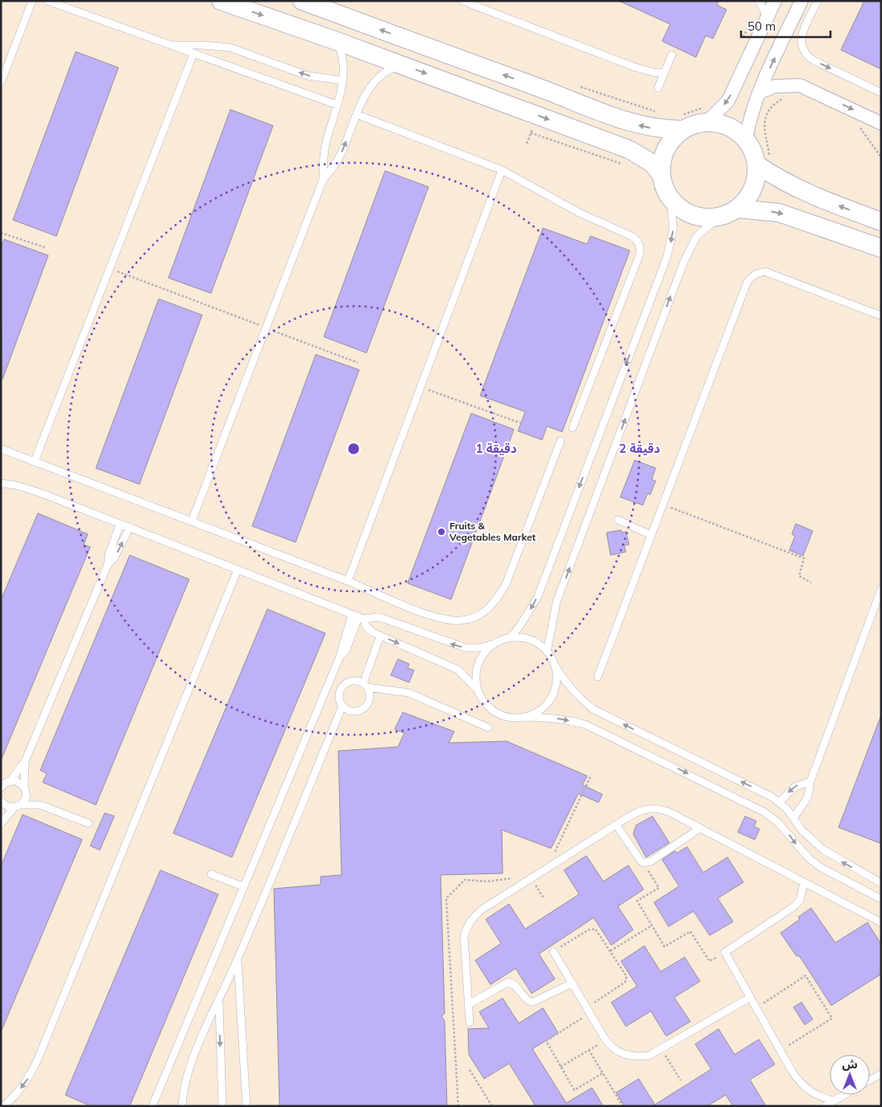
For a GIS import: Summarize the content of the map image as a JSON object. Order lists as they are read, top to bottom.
{
  "places": ["Fruits & Vegetables Market"],
  "scale_bar": "50 m",
  "north": "top",
  "rings": ["1 دقيقة", "2 دقيقة"]
}
